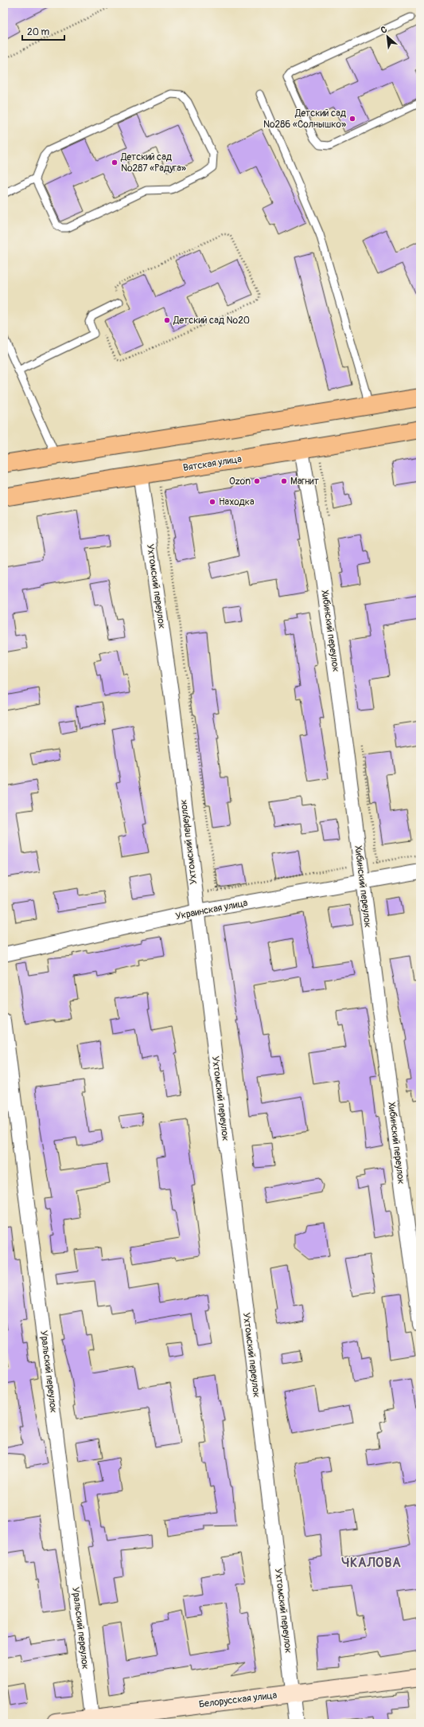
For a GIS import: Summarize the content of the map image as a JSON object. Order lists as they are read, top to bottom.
{
  "streets": {
    "main road": ["Вятская улица", "Белорусская улица"],
    "street": [
      "Ухтомский переулок",
      "Хибинский переулок",
      "Украинская улица",
      "Уральский переулок"
    ]
  },
  "crossings": [
    ["Вятская улица", "Ухтомский переулок"],
    ["Вятская улица", "Хибинский переулок"],
    ["Ухтомский переулок", "Украинская улица"],
    ["Ухтомский переулок", "Белорусская улица"],
    ["Хибинский переулок", "Украинская улица"],
    ["Уральский переулок", "Белорусская улица"]
  ],
  "districts": ["ЧКАЛОВА"],
  "places": [
    "Детский сад №286 «Солнышко»",
    "Детский сад №287 «Радуга»",
    "Детский сад №20",
    "Ozon",
    "Магнит",
    "Находка"
  ],
  "scale_bar": "20 m",
  "north": "top left"
}
